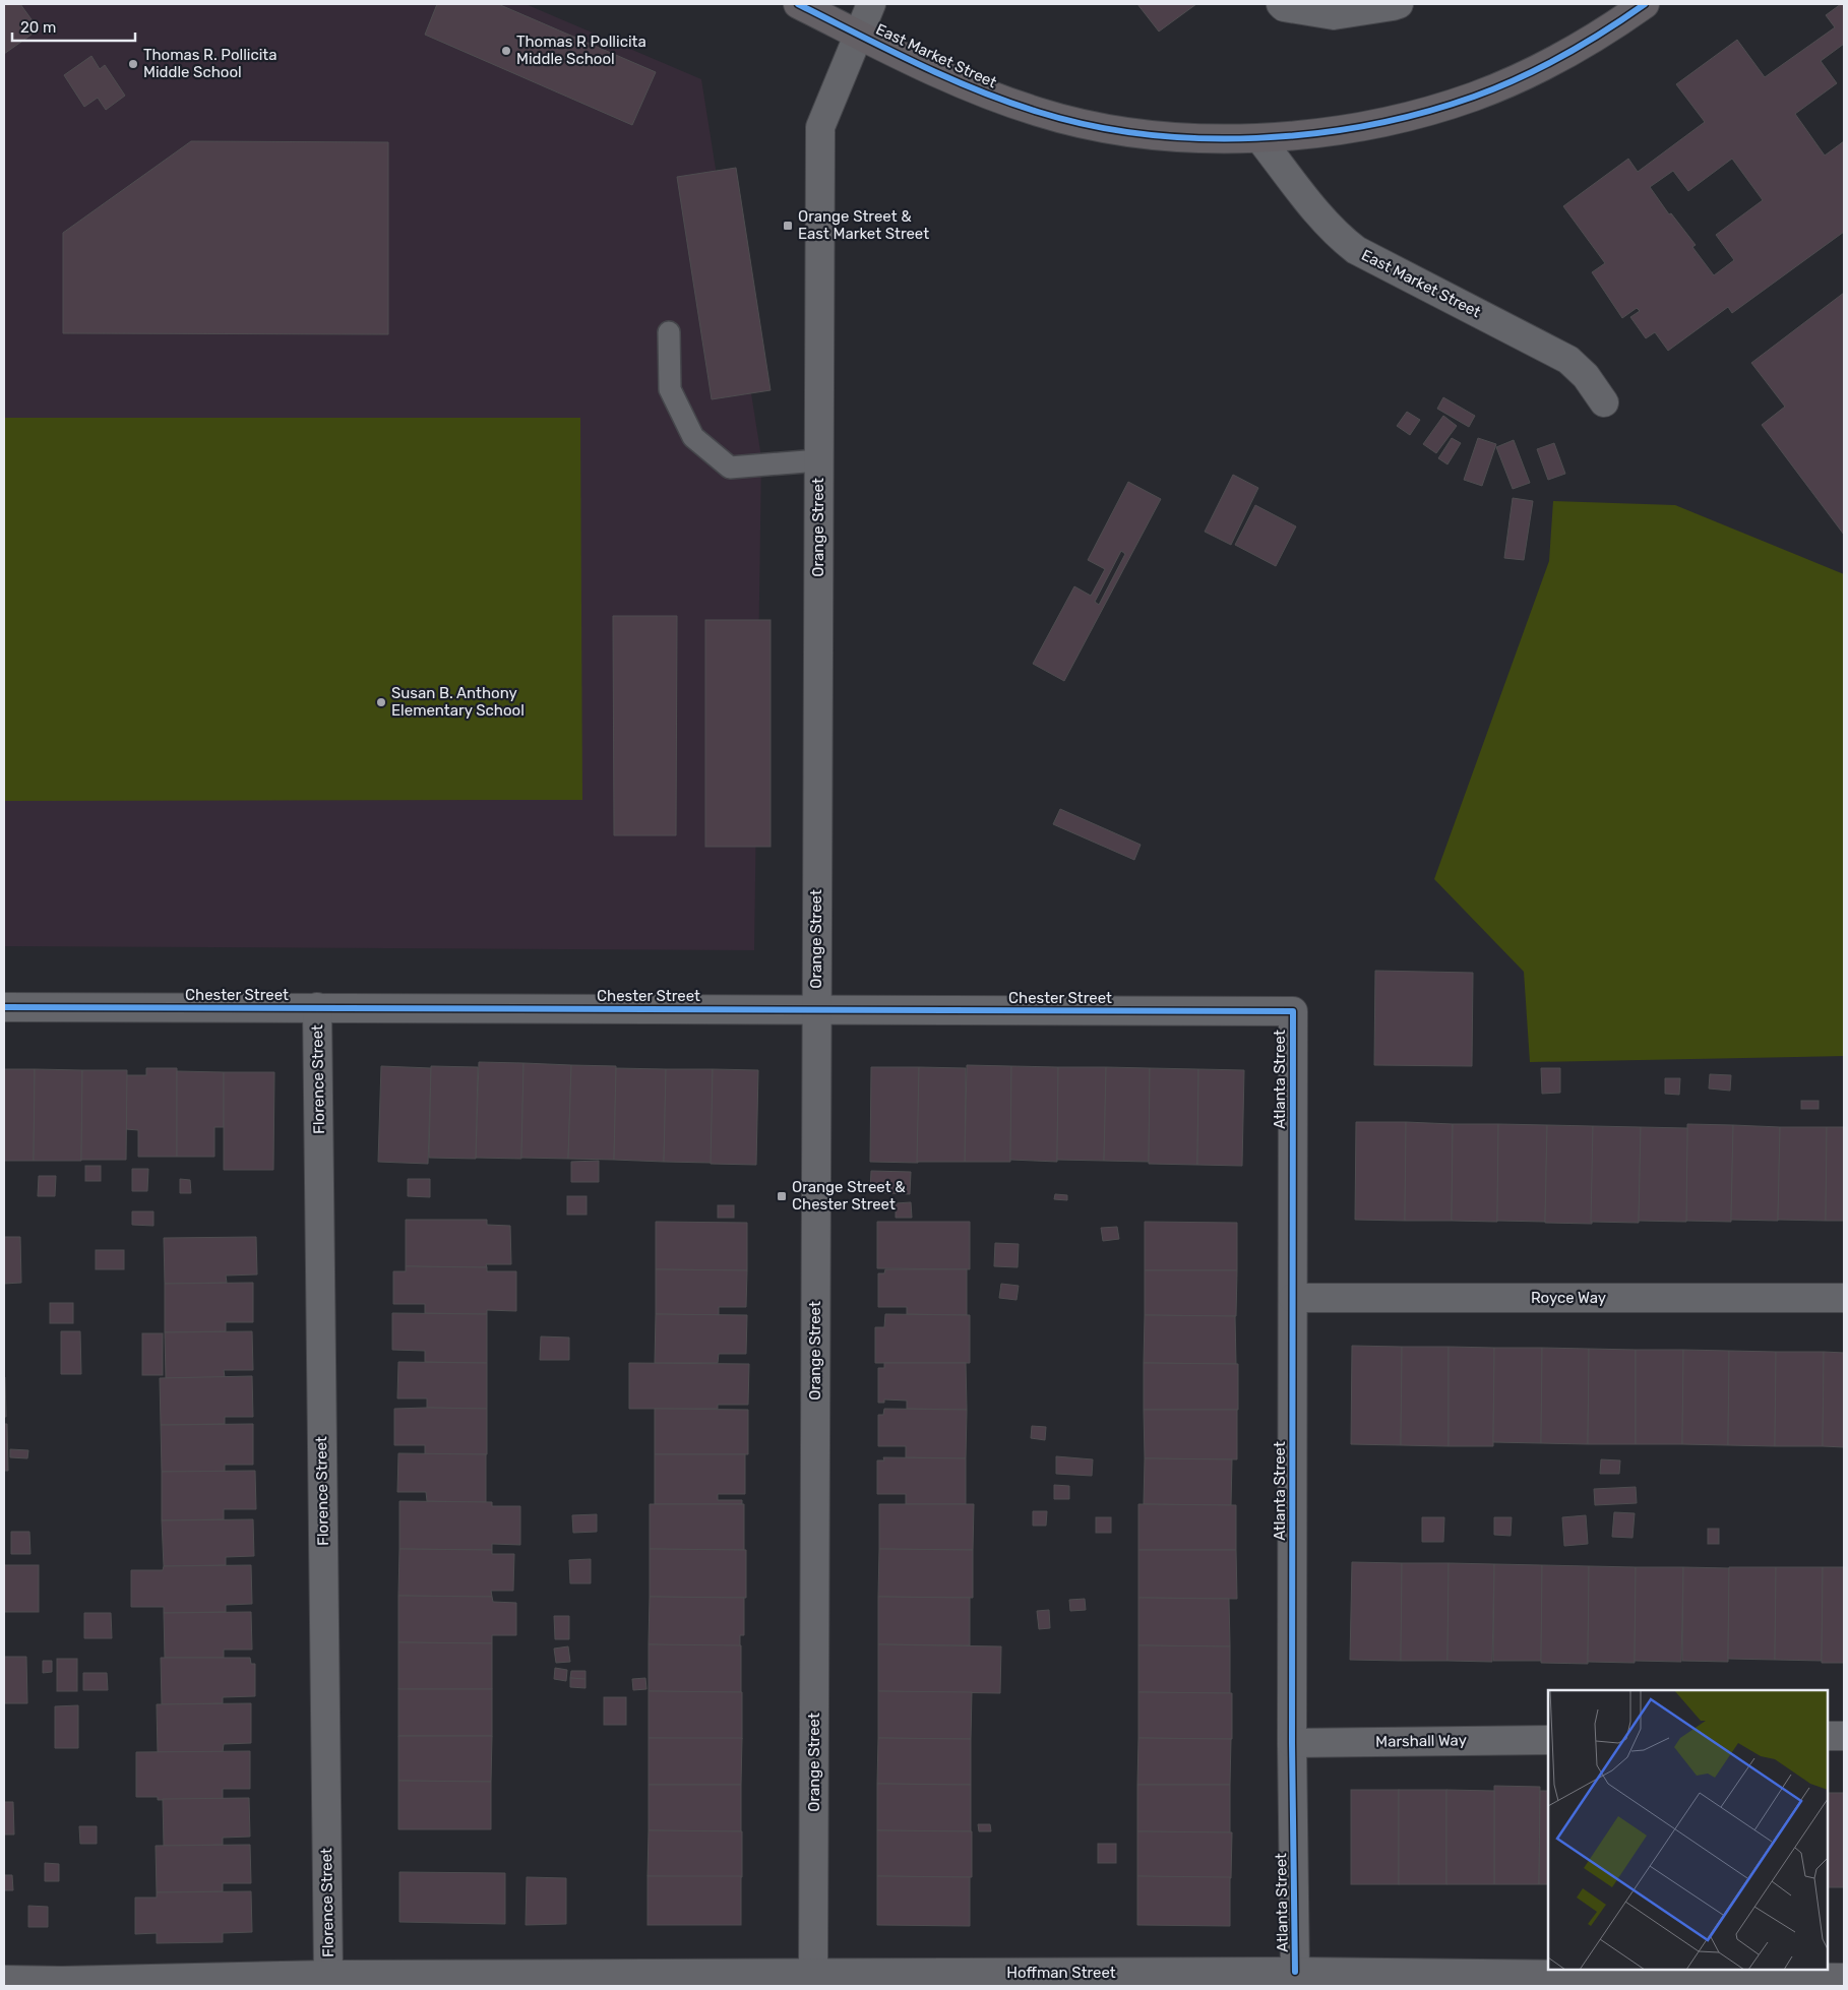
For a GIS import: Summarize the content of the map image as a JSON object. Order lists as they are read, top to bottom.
{
  "streets": {
    "main road": ["East Market Street"],
    "street": [
      "Orange Street",
      "Chester Street",
      "Florence Street",
      "Atlanta Street",
      "Royce Way",
      "Marshall Way",
      "Hoffman Street"
    ]
  },
  "crossings": [
    ["East Market Street", "Orange Street"],
    ["Orange Street", "Chester Street"],
    ["Orange Street", "Hoffman Street"],
    ["Chester Street", "Florence Street"],
    ["Chester Street", "Atlanta Street"],
    ["Florence Street", "Hoffman Street"],
    ["Atlanta Street", "Royce Way"],
    ["Atlanta Street", "Marshall Way"],
    ["Atlanta Street", "Hoffman Street"]
  ],
  "places": {
    "other": ["Thomas R Pollicita Middle School", "Thomas R. Pollicita Middle School", "Susan B. Anthony Elementary School"],
    "transit": ["Orange Street & East Market Street", "Orange Street & Chester Street"]
  },
  "scale_bar": "20 m"
}
